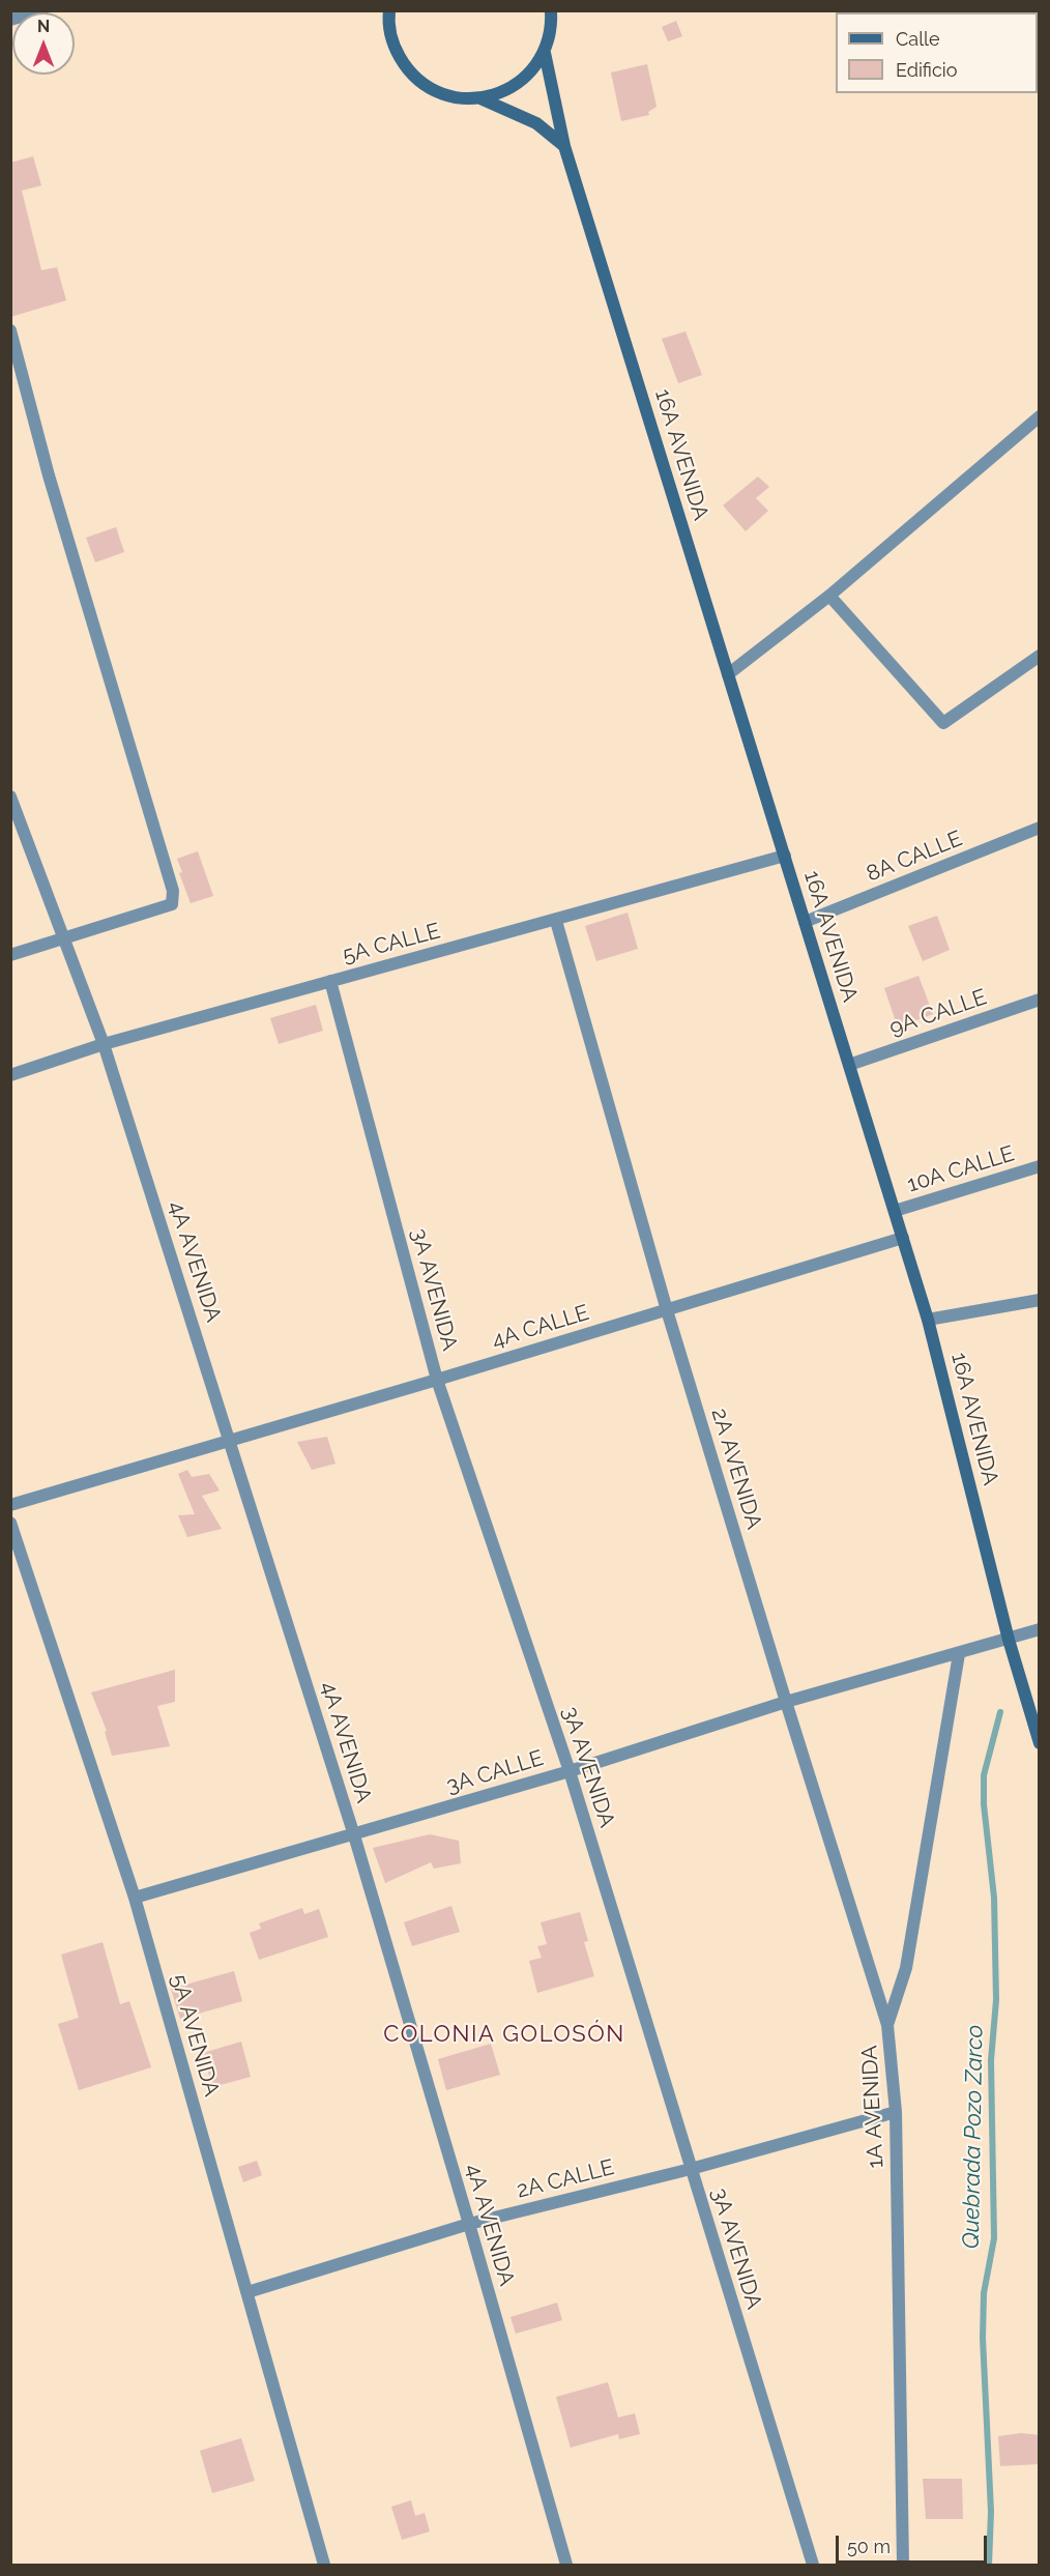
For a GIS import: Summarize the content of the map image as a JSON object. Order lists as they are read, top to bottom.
{
  "streets": {
    "street": [
      "16A AVENIDA",
      "8A CALLE",
      "5A CALLE",
      "9A CALLE",
      "10A CALLE",
      "4A AVENIDA",
      "3A AVENIDA",
      "4A CALLE",
      "2A AVENIDA",
      "3A CALLE",
      "5A AVENIDA",
      "1A AVENIDA",
      "2A CALLE"
    ]
  },
  "crossings": [
    ["16A AVENIDA", "8A CALLE"],
    ["16A AVENIDA", "5A CALLE"],
    ["16A AVENIDA", "9A CALLE"],
    ["16A AVENIDA", "10A CALLE"],
    ["16A AVENIDA", "4A CALLE"],
    ["16A AVENIDA", "3A CALLE"],
    ["5A CALLE", "4A AVENIDA"],
    ["5A CALLE", "3A AVENIDA"],
    ["5A CALLE", "2A AVENIDA"],
    ["4A AVENIDA", "4A CALLE"],
    ["4A AVENIDA", "3A CALLE"],
    ["4A AVENIDA", "2A CALLE"],
    ["3A AVENIDA", "4A CALLE"],
    ["3A AVENIDA", "3A CALLE"],
    ["3A AVENIDA", "2A CALLE"],
    ["4A CALLE", "2A AVENIDA"],
    ["2A AVENIDA", "3A CALLE"],
    ["2A AVENIDA", "1A AVENIDA"],
    ["3A CALLE", "5A AVENIDA"],
    ["3A CALLE", "1A AVENIDA"],
    ["5A AVENIDA", "2A CALLE"],
    ["1A AVENIDA", "2A CALLE"]
  ],
  "districts": ["COLONIA GOLOSÓN"],
  "water": ["Quebrada Pozo Zarco"],
  "legend": ["Calle", "Edificio"],
  "scale_bar": "50 m",
  "north": "top"
}
